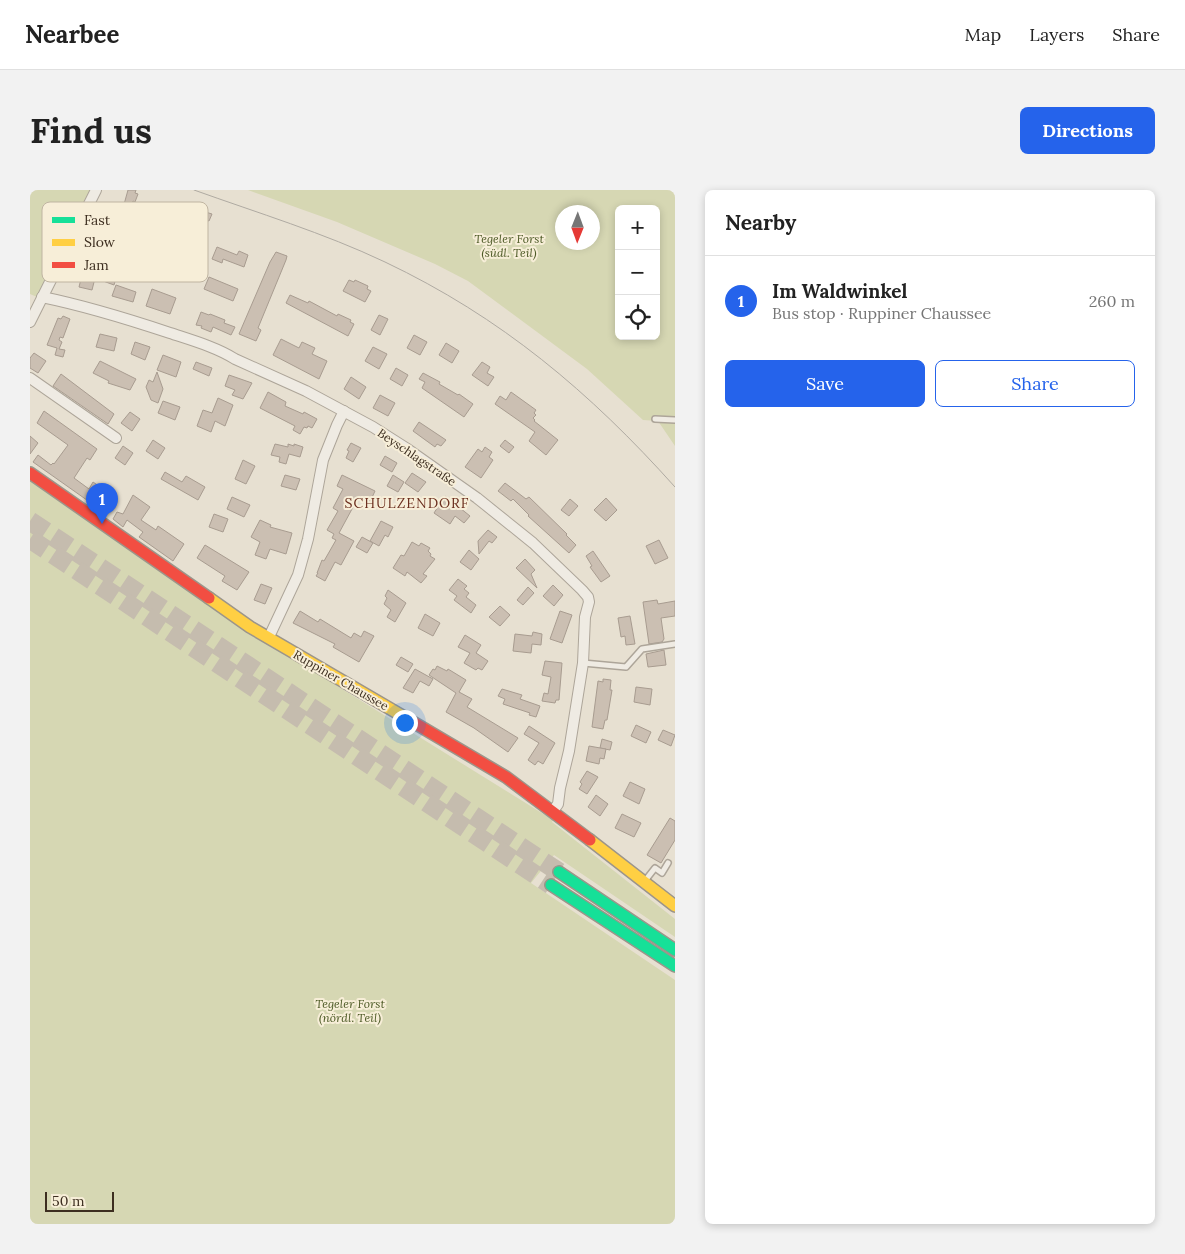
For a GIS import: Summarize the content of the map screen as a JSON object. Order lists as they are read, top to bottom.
{
  "streets": {
    "main road": ["Ruppiner Chaussee"],
    "street": ["Beyschlagstraße"]
  },
  "crossings": [
    ["Beyschlagstraße", "Ruppiner Chaussee"]
  ],
  "districts": ["SCHULZENDORF"],
  "parks": ["Tegeler Forst (südl. Teil)", "Tegeler Forst (nördl. Teil)"],
  "legend": ["Fast", "Slow", "Jam"],
  "scale_bar": "50 m",
  "north": "bottom",
  "page": {
    "header": "Nearbee",
    "nav": ["Map", "Layers", "Share"],
    "buttons": [
      "Directions",
      ["Save", "Share"]
    ],
    "title": "Find us",
    "heading": "Nearby",
    "map_buttons": ["+", "−"],
    "list": [
      {
        "mark": "1",
        "name": "Im Waldwinkel",
        "note": "Bus stop · Ruppiner Chaussee",
        "value": "260 m"
      }
    ],
    "pins": "1",
    "scale": "50 m"
  }
}
